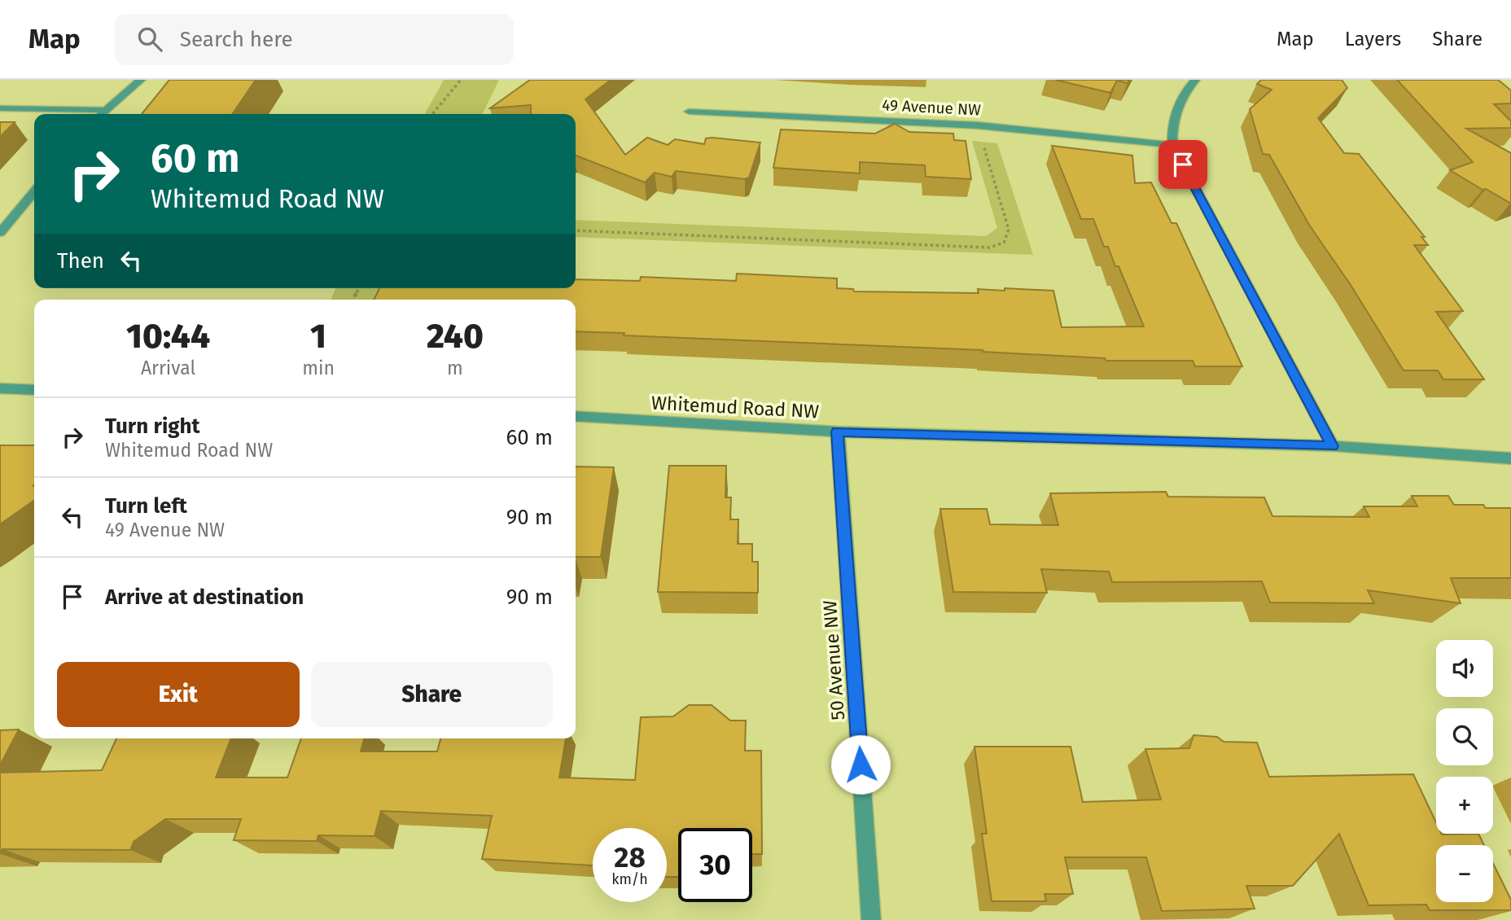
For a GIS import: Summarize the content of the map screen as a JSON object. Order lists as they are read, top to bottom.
{
  "streets": {
    "street": ["49 Avenue NW", "Whitemud Road NW", "50 Avenue NW"]
  },
  "crossings": [
    ["Whitemud Road NW", "50 Avenue NW"]
  ],
  "page": {
    "header": "Map",
    "search": "Search here",
    "nav": ["Map", "Layers", "Share"],
    "turn": ["60 m", "Whitemud Road NW"],
    "then": "Then",
    "eta": [
      "10:44",
      "Arrival",
      "1",
      "min",
      "240",
      "m"
    ],
    "list": [
      {
        "name": "Turn right",
        "note": "Whitemud Road NW",
        "value": "60 m"
      },
      {
        "name": "Turn left",
        "note": "49 Avenue NW",
        "value": "90 m"
      },
      {
        "name": "Arrive at destination",
        "value": "90 m"
      }
    ],
    "map_buttons": ["+", "−"],
    "buttons": ["Exit", "Share"],
    "speed": "28 km/h",
    "limit": "30"
  }
}
